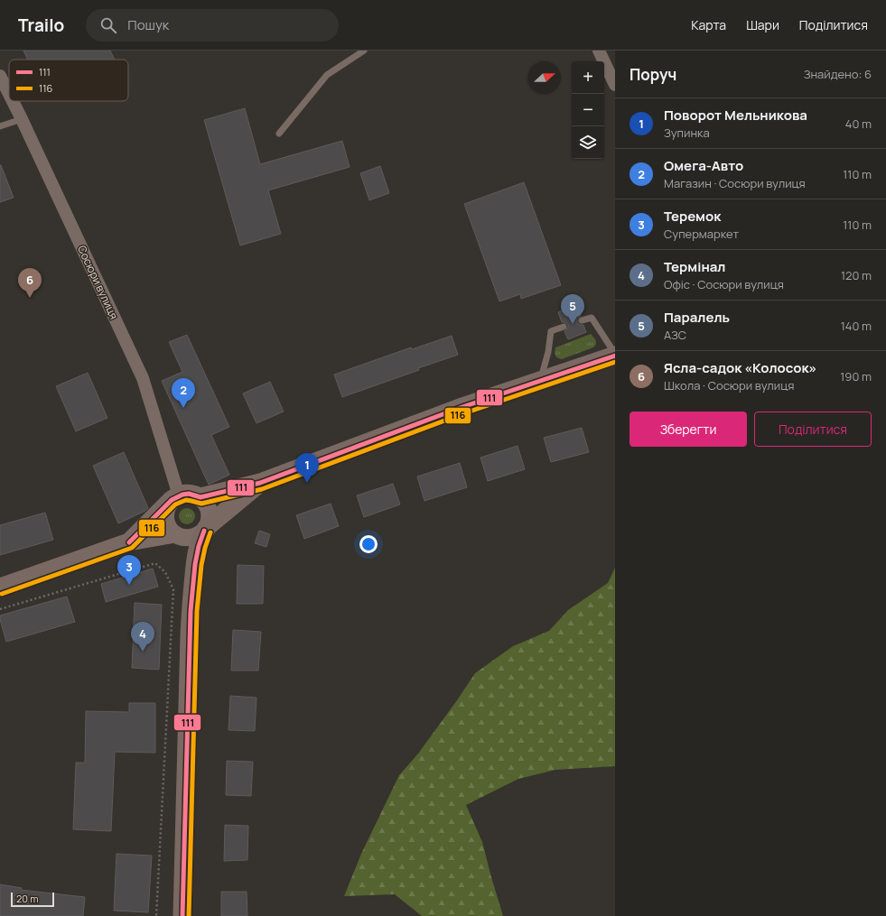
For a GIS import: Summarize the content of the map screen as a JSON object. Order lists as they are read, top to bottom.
{
  "streets": {
    "street": ["Сосюри вулиця"]
  },
  "lines": ["transit line 111", "transit line 116"],
  "legend": ["111", "116"],
  "scale_bar": "20 m",
  "north": "right",
  "page": {
    "header": "Trailo",
    "search": "Пошук",
    "nav": ["Карта", "Шари", "Поділитися"],
    "heading": ["Поруч", "Знайдено: 6"],
    "map_buttons": ["+", "−"],
    "list": [
      {
        "mark": "1",
        "name": "Поворот Мельникова",
        "note": "Зупинка",
        "value": "40 m"
      },
      {
        "mark": "2",
        "name": "Омега-Авто",
        "note": "Магазин · Сосюри вулиця",
        "value": "110 m"
      },
      {
        "mark": "3",
        "name": "Теремок",
        "note": "Супермаркет",
        "value": "110 m"
      },
      {
        "mark": "4",
        "name": "Термінал",
        "note": "Офіс · Сосюри вулиця",
        "value": "120 m"
      },
      {
        "mark": "5",
        "name": "Паралель",
        "note": "АЗС",
        "value": "140 m"
      },
      {
        "mark": "6",
        "name": "Ясла-садок «Колосок»",
        "note": "Школа · Сосюри вулиця",
        "value": "190 m"
      }
    ],
    "pins": [
      "6",
      "5",
      "2",
      "1",
      "3",
      "4"
    ],
    "buttons": ["Зберегти", "Поділитися"],
    "scale": "20 m"
  }
}
